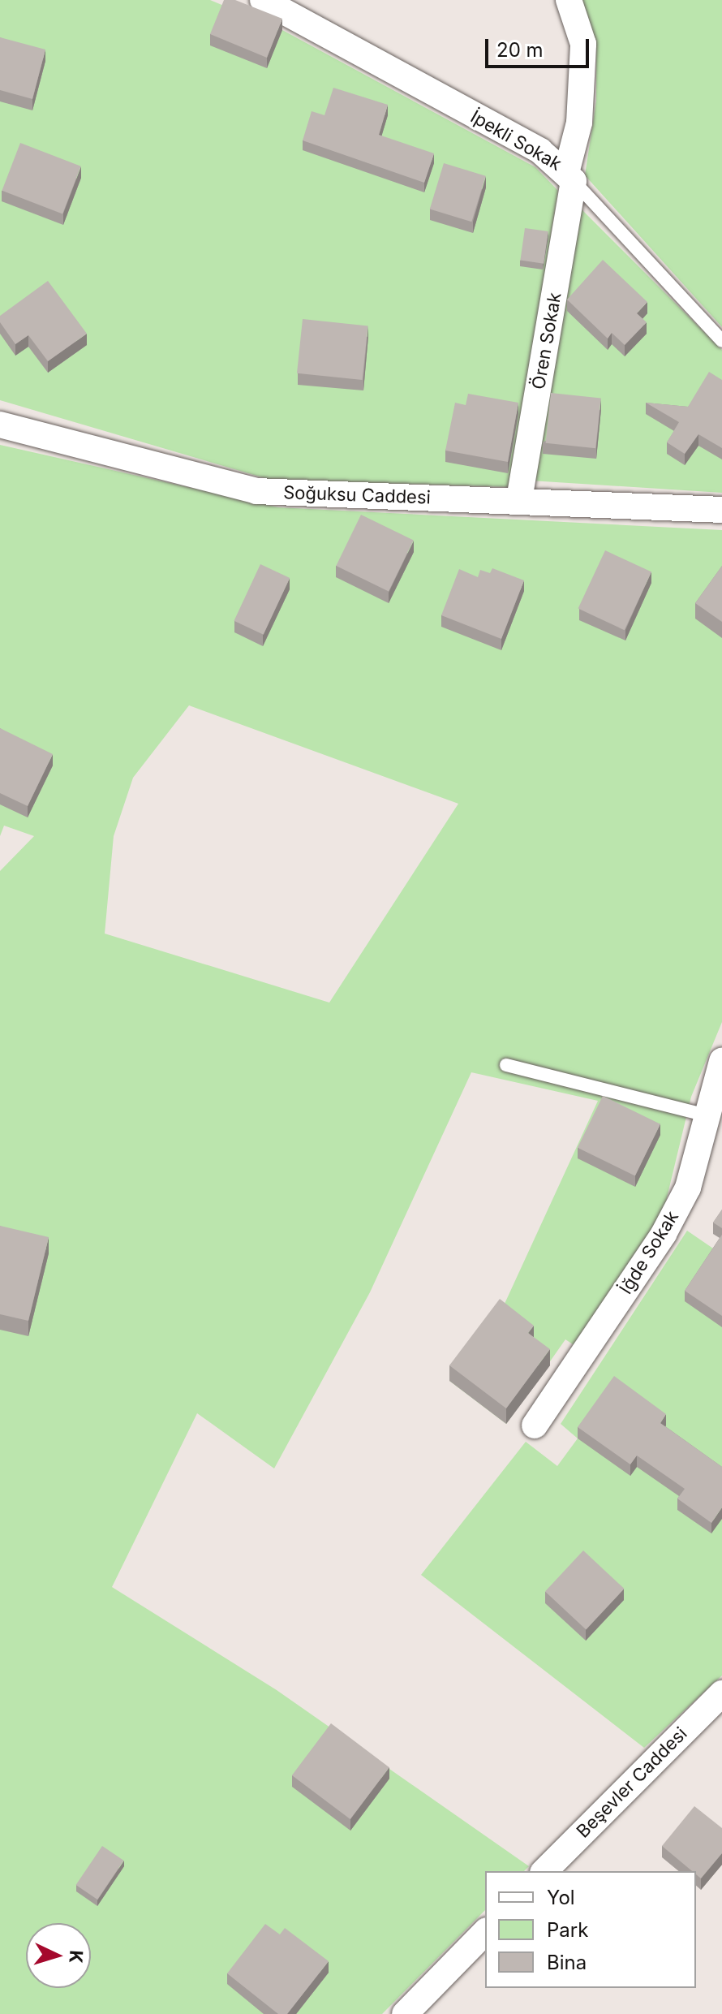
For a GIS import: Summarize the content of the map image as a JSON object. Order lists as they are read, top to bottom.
{
  "streets": {
    "street": [
      "İpekli Sokak",
      "Ören Sokak",
      "Soğuksu Caddesi",
      "İğde Sokak",
      "Beşevler Caddesi"
    ]
  },
  "crossings": [
    ["İpekli Sokak", "Ören Sokak"],
    ["Ören Sokak", "Soğuksu Caddesi"]
  ],
  "legend": ["Yol", "Park", "Bina"],
  "scale_bar": "20 m",
  "north": "right"
}
